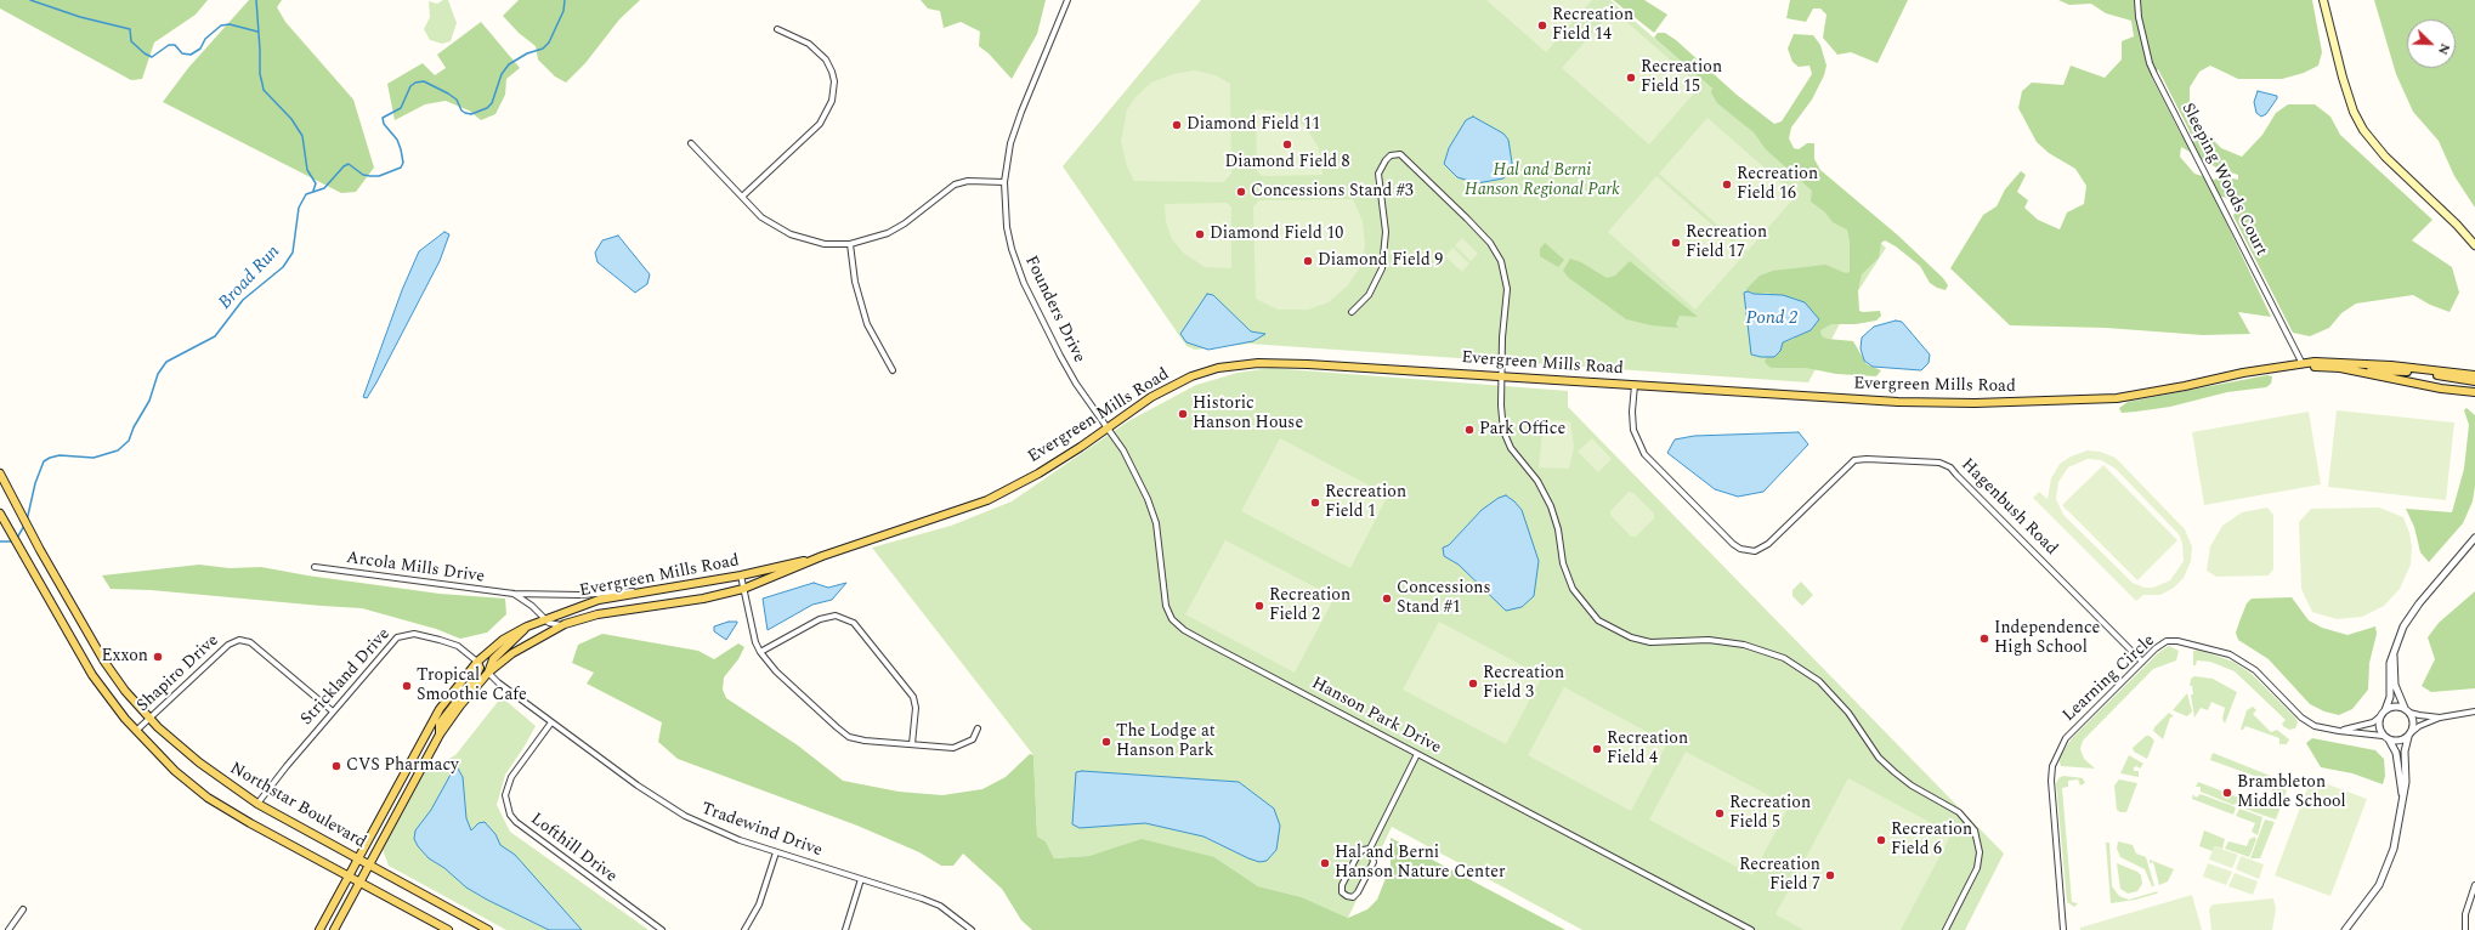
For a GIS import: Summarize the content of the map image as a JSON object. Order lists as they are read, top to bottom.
{
  "streets": {
    "main road": ["Evergreen Mills Road", "Northstar Boulevard"],
    "street": [
      "Sleeping Woods Court",
      "Founders Drive",
      "Hagenbush Road",
      "Arcola Mills Drive",
      "Shapiro Drive",
      "Strickland Drive",
      "Learning Circle",
      "Hanson Park Drive",
      "Tradewind Drive",
      "Lofthill Drive"
    ]
  },
  "crossings": [
    ["Sleeping Woods Court", "Evergreen Mills Road"],
    ["Founders Drive", "Evergreen Mills Road"],
    ["Founders Drive", "Hanson Park Drive"],
    ["Evergreen Mills Road", "Hagenbush Road"],
    ["Evergreen Mills Road", "Arcola Mills Drive"],
    ["Evergreen Mills Road", "Strickland Drive"],
    ["Evergreen Mills Road", "Hanson Park Drive"],
    ["Evergreen Mills Road", "Northstar Boulevard"],
    ["Evergreen Mills Road", "Tradewind Drive"],
    ["Hagenbush Road", "Learning Circle"],
    ["Shapiro Drive", "Strickland Drive"],
    ["Shapiro Drive", "Northstar Boulevard"],
    ["Strickland Drive", "Northstar Boulevard"],
    ["Tradewind Drive", "Lofthill Drive"]
  ],
  "water": ["Broad Run", "Pond 2"],
  "parks": ["Hal and Berni Hanson Regional Park"],
  "places": [
    "Recreation Field 14",
    "Recreation Field 15",
    "Diamond Field 11",
    "Diamond Field 8",
    "Recreation Field 16",
    "Concessions Stand #3",
    "Diamond Field 10",
    "Recreation Field 17",
    "Diamond Field 9",
    "Historic Hanson House",
    "Park Office",
    "Recreation Field 1",
    "Concessions Stand #1",
    "Recreation Field 2",
    "Independence High School",
    "Exxon",
    "Recreation Field 3",
    "Tropical Smoothie Cafe",
    "The Lodge at Hanson Park",
    "Recreation Field 4",
    "CVS Pharmacy",
    "Brambleton Middle School",
    "Recreation Field 5",
    "Recreation Field 6",
    "Hal and Berni Hanson Nature Center",
    "Recreation Field 7"
  ],
  "north": "bottom right"
}
